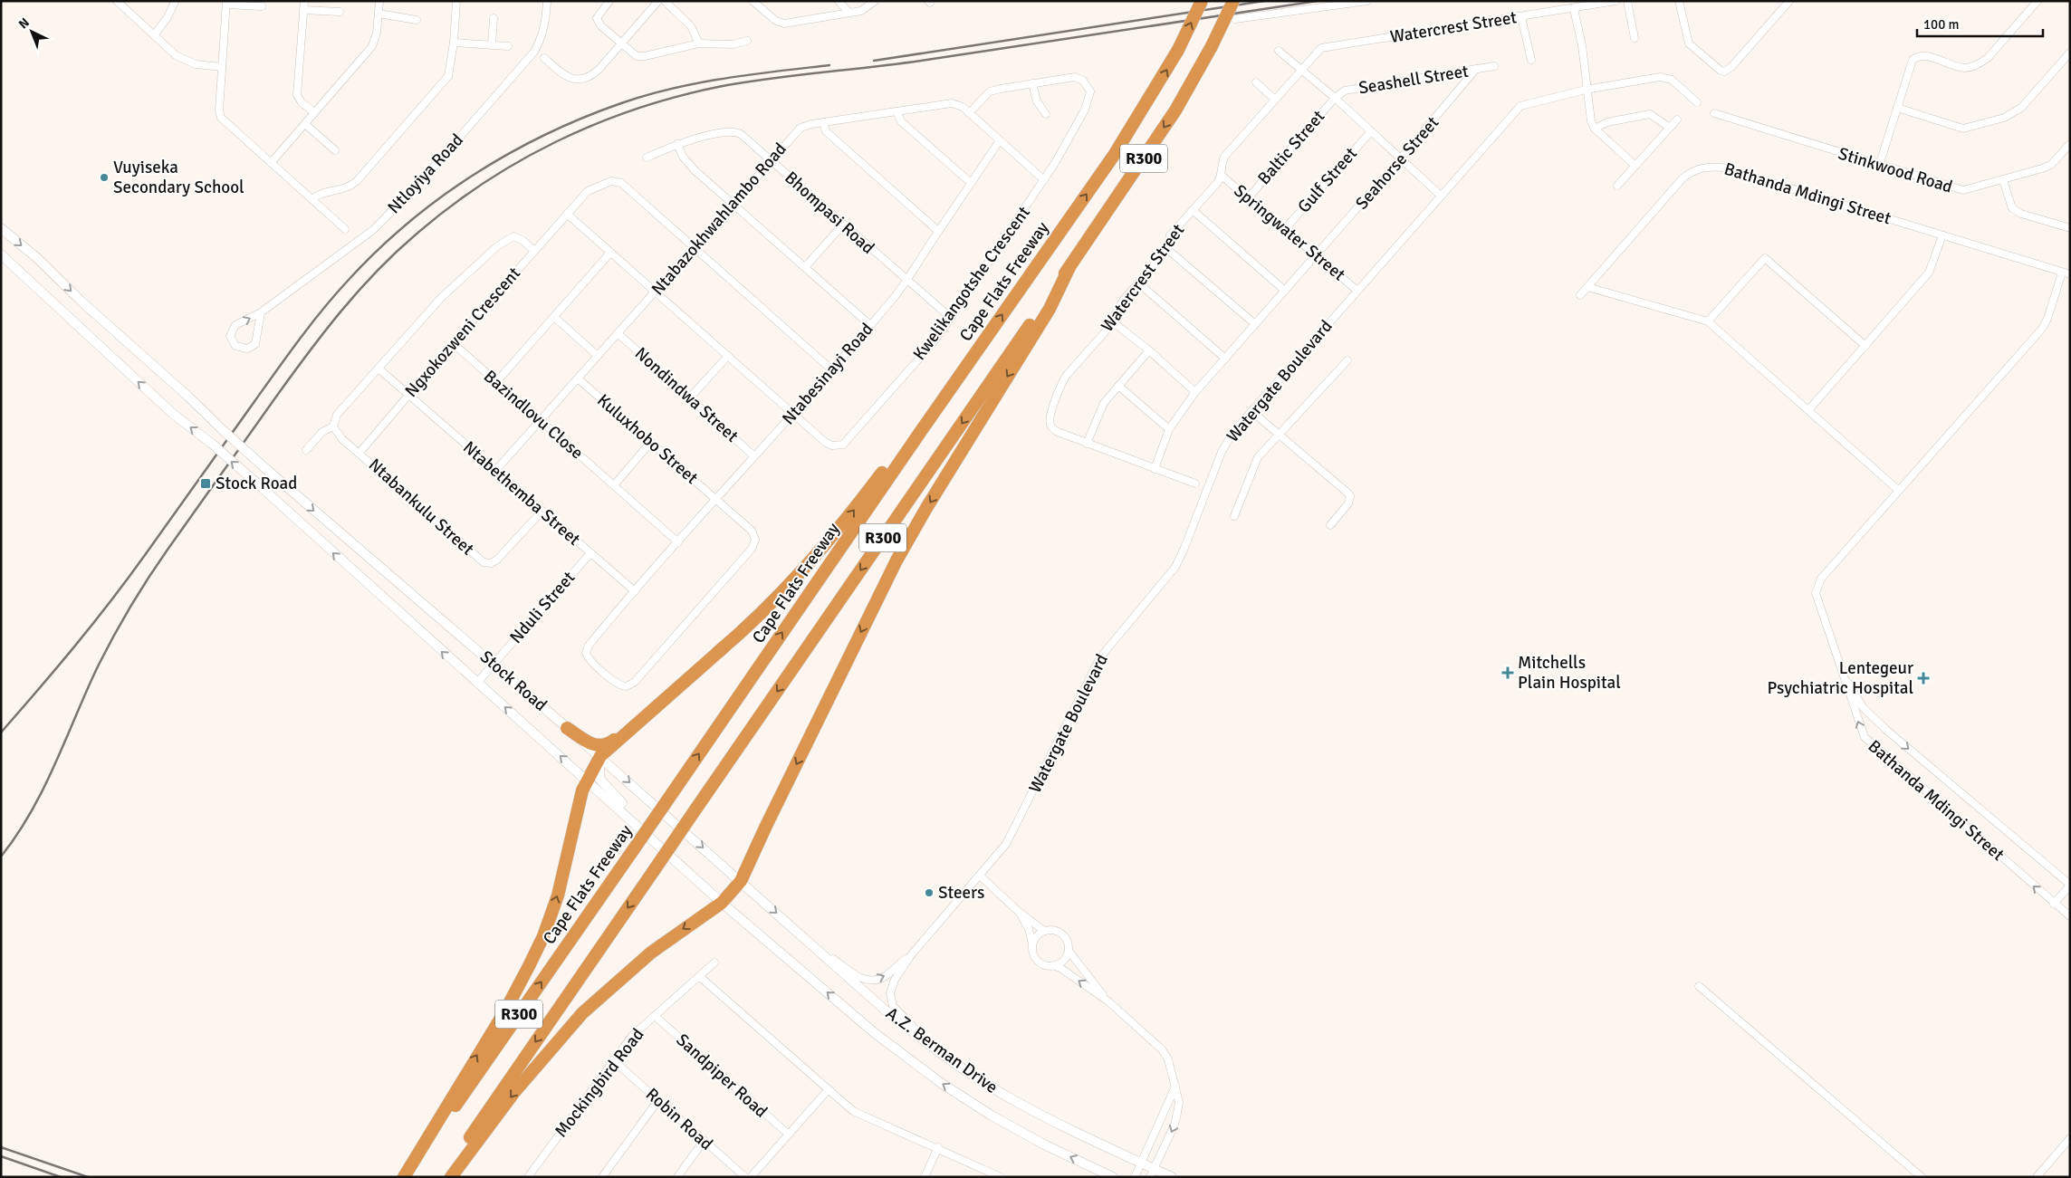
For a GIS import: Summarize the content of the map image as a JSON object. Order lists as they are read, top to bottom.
{
  "streets": {
    "highway": ["R300", "Cape Flats Freeway"],
    "main road": ["Stock Road", "A.Z. Berman Drive"],
    "street": [
      "Watercrest Street",
      "Seashell Street",
      "Baltic Street",
      "Seahorse Street",
      "Stinkwood Road",
      "Ntloyiya Road",
      "Gulf Street",
      "Bathanda Mdingi Street",
      "Bhompasi Road",
      "Ntabazokhwahlambo Road",
      "Springwater Street",
      "Kwelikangotshe Crescent",
      "Ngxokozweni Crescent",
      "Ntabesinayi Road",
      "Watergate Boulevard",
      "Nondindwa Street",
      "Bazindlovu Close",
      "Kuluxhobo Street",
      "Ntabethemba Street",
      "Ntabankulu Street",
      "Nduli Street",
      "Sandpiper Road",
      "Mockingbird Road",
      "Robin Road"
    ]
  },
  "crossings": [
    ["Watercrest Street", "Springwater Street"],
    ["Seashell Street", "Baltic Street"],
    ["Seashell Street", "Seahorse Street"],
    ["Baltic Street", "Springwater Street"],
    ["Seahorse Street", "Springwater Street"],
    ["Gulf Street", "Springwater Street"],
    ["Bhompasi Road", "Ntabazokhwahlambo Road"],
    ["Bhompasi Road", "Kwelikangotshe Crescent"],
    ["Bhompasi Road", "Ntabesinayi Road"],
    ["Ntabazokhwahlambo Road", "Ngxokozweni Crescent"],
    ["Ntabazokhwahlambo Road", "Ntabesinayi Road"],
    ["Ntabazokhwahlambo Road", "Nondindwa Street"],
    ["Ntabazokhwahlambo Road", "Bazindlovu Close"],
    ["Ntabazokhwahlambo Road", "Kuluxhobo Street"],
    ["Ntabazokhwahlambo Road", "Ntabethemba Street"],
    ["Springwater Street", "Watergate Boulevard"],
    ["Kwelikangotshe Crescent", "Ntabesinayi Road"],
    ["Ngxokozweni Crescent", "Bazindlovu Close"],
    ["Ngxokozweni Crescent", "Ntabethemba Street"],
    ["Ngxokozweni Crescent", "Ntabankulu Street"],
    ["Ntabesinayi Road", "Nondindwa Street"],
    ["Ntabesinayi Road", "Bazindlovu Close"],
    ["Ntabesinayi Road", "Kuluxhobo Street"],
    ["Ntabesinayi Road", "Ntabethemba Street"],
    ["Watergate Boulevard", "A.Z. Berman Drive"],
    ["Kuluxhobo Street", "Ntabethemba Street"],
    ["Ntabethemba Street", "Ntabankulu Street"],
    ["Ntabethemba Street", "Nduli Street"],
    ["Nduli Street", "Stock Road"],
    ["Stock Road", "A.Z. Berman Drive"],
    ["Sandpiper Road", "Mockingbird Road"],
    ["Mockingbird Road", "Robin Road"]
  ],
  "places": {
    "other": ["Vuyiseka Secondary School", "Steers"],
    "transit": ["Stock Road"],
    "health": ["Mitchells Plain Hospital", "Lentegeur Psychiatric Hospital"]
  },
  "scale_bar": "100 m",
  "north": "top left"
}
